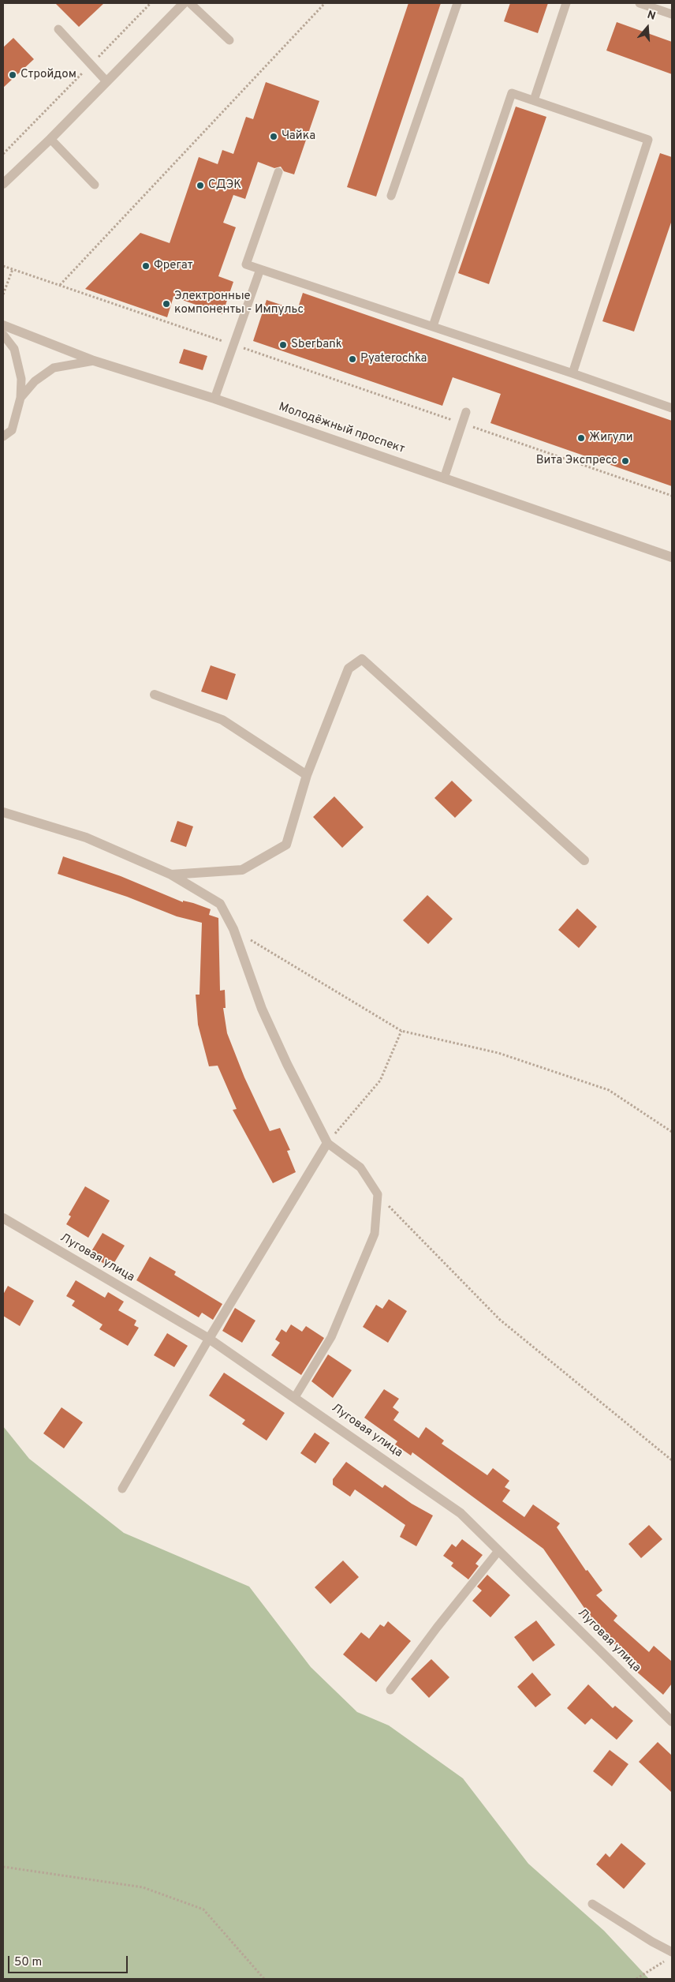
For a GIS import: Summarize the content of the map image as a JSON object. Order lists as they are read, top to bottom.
{
  "streets": {
    "street": ["Молодёжный проспект", "Луговая улица"]
  },
  "places": [
    "Стройдом",
    "Чайка",
    "СДЭК",
    "Фрегат",
    "Электронные компоненты - Импульс",
    "Sberbank",
    "Pyaterochka",
    "Жигули",
    "Вита Экспресс"
  ],
  "scale_bar": "50 m",
  "north": "top"
}
